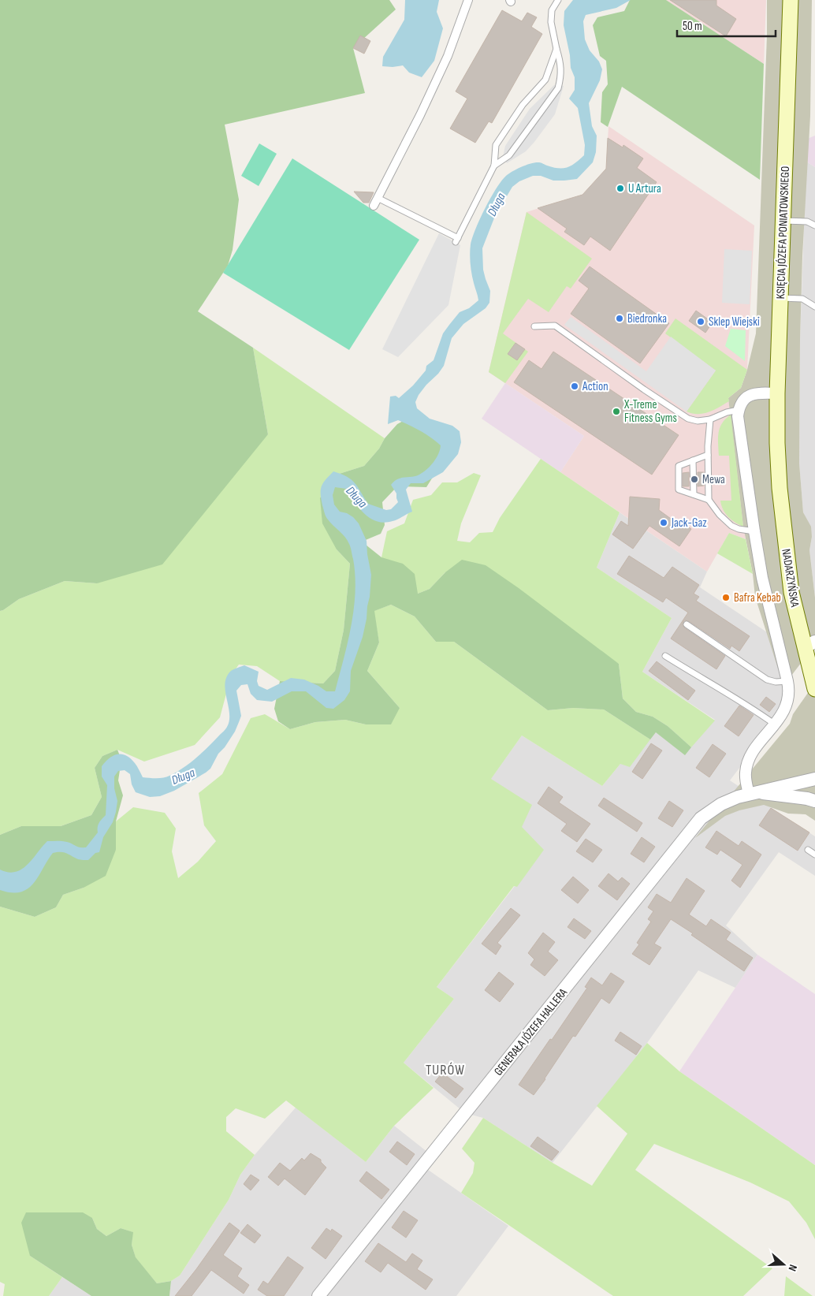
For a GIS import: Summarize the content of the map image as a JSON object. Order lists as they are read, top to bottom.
{
  "streets": {
    "main road": ["KSIĘCIA JÓZEFA PONIATOWSKIEGO", "NADARZYŃSKA"],
    "street": ["GENERAŁA JÓZEFA HALLERA"]
  },
  "crossings": [
    ["KSIĘCIA JÓZEFA PONIATOWSKIEGO", "NADARZYŃSKA"]
  ],
  "districts": ["TURÓW"],
  "water": ["Długa"],
  "places": [
    "U Artura",
    "Biedronka",
    "Sklep Wiejski",
    "Action",
    "X-Treme Fitness Gyms",
    "Mewa",
    "Jack-Gaz",
    "Bafra Kebab"
  ],
  "scale_bar": "50 m",
  "north": "right"
}
